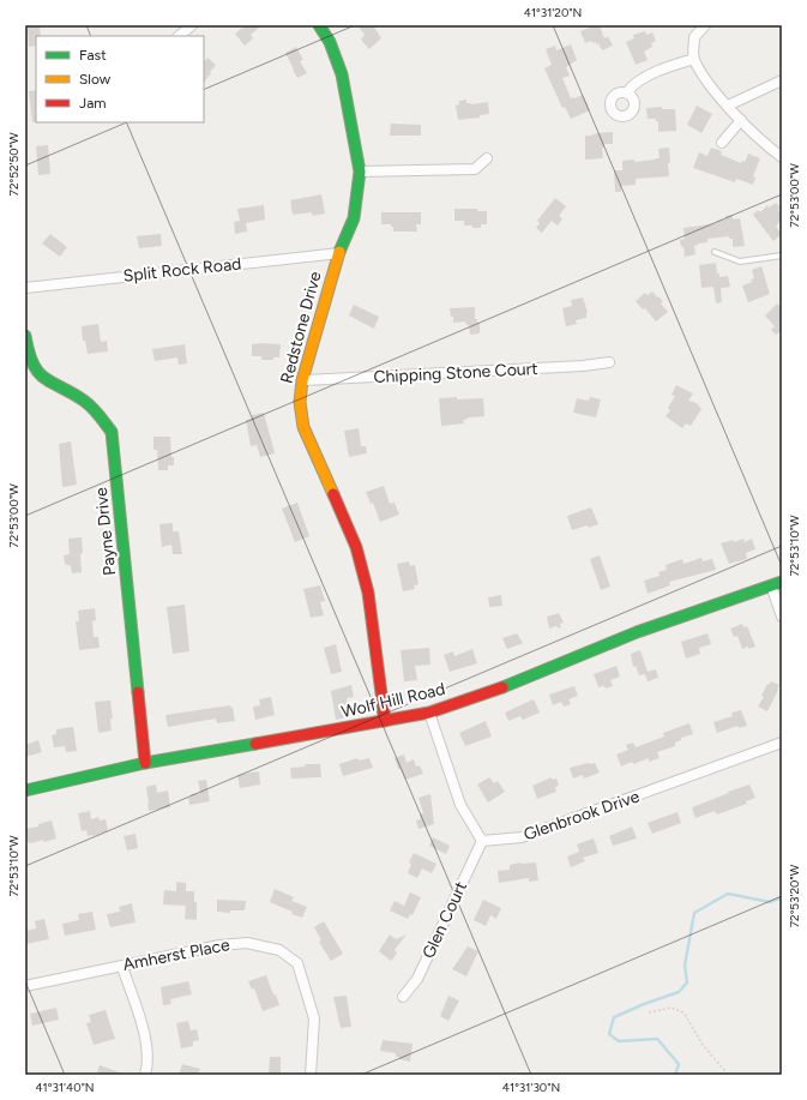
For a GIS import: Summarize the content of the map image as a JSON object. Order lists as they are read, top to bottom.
{
  "streets": {
    "street": [
      "Split Rock Road",
      "Redstone Drive",
      "Chipping Stone Court",
      "Payne Drive",
      "Wolf Hill Road",
      "Glenbrook Drive",
      "Glen Court",
      "Amherst Place"
    ]
  },
  "crossings": [
    ["Split Rock Road", "Redstone Drive"],
    ["Redstone Drive", "Chipping Stone Court"],
    ["Redstone Drive", "Wolf Hill Road"],
    ["Payne Drive", "Wolf Hill Road"],
    ["Glenbrook Drive", "Glen Court"]
  ],
  "legend": ["Fast", "Slow", "Jam"],
  "coordinates": [
    "41°31'20\"N",
    "72°52'50\"W",
    "72°53'00\"W",
    "72°53'10\"W",
    "72°53'20\"W",
    "41°31'40\"N",
    "41°31'30\"N"
  ]
}
